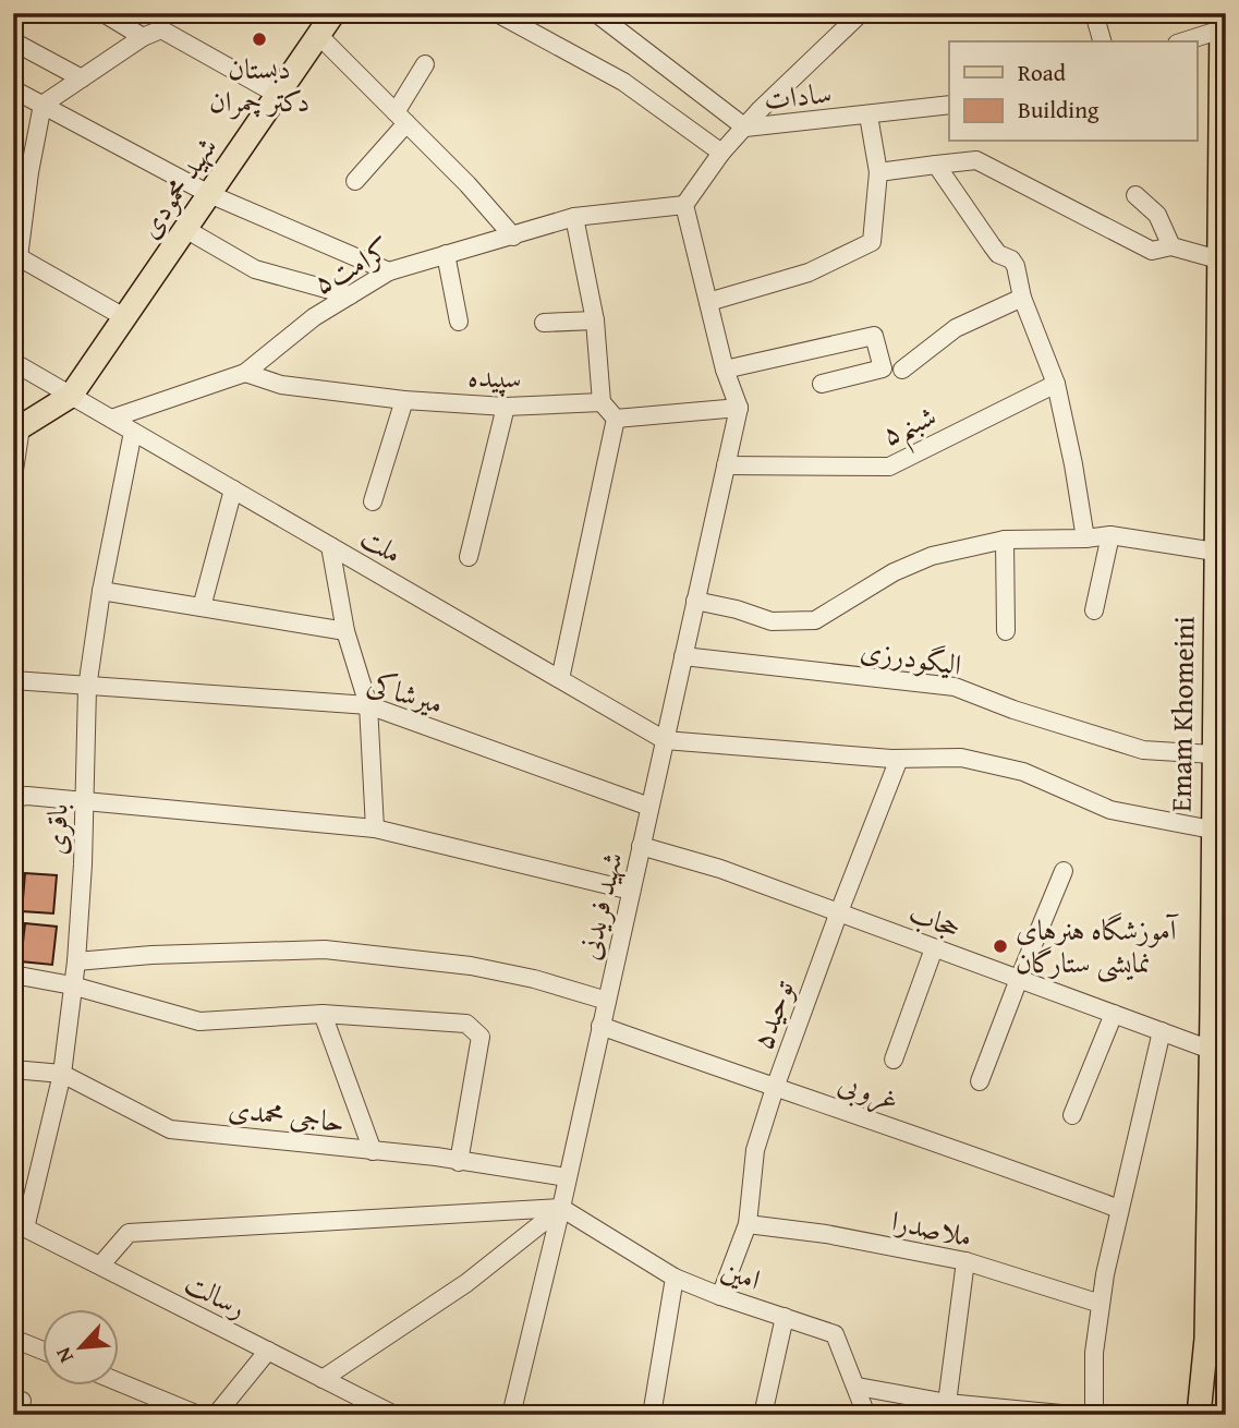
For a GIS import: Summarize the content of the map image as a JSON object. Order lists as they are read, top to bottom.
{
  "streets": {
    "main road": ["شهید محمودی", "Emam Khomeini"],
    "street": [
      "سادات",
      "کرامت۵",
      "سپیده",
      "شبنم۵",
      "ملت",
      "الیگودرزی",
      "میرشاکی",
      "باقری",
      "شهید فریدنی",
      "حجاب",
      "توحید۵",
      "غروبی",
      "حاجی محمدی",
      "ملاصدرا",
      "امین",
      "رسالت"
    ]
  },
  "crossings": [
    ["شهید محمودی", "ملت"],
    ["کرامت۵", "سپیده"],
    ["کرامت۵", "ملت"],
    ["شبنم۵", "شهید فریدنی"],
    ["ملت", "باقری"],
    ["ملت", "شهید فریدنی"],
    ["الیگودرزی", "Emam Khomeini"],
    ["الیگودرزی", "شهید فریدنی"],
    ["میرشاکی", "باقری"],
    ["میرشاکی", "شهید فریدنی"],
    ["Emam Khomeini", "حجاب"],
    ["باقری", "حاجی محمدی"],
    ["باقری", "رسالت"],
    ["شهید فریدنی", "حجاب"],
    ["شهید فریدنی", "غروبی"],
    ["شهید فریدنی", "حاجی محمدی"],
    ["شهید فریدنی", "امین"],
    ["حجاب", "توحید۵"],
    ["توحید۵", "غروبی"],
    ["توحید۵", "ملاصدرا"],
    ["توحید۵", "امین"]
  ],
  "places": ["دبستان دکتر چمران", "آموزشگاه هنرهای نمایشی ستارگان"],
  "legend": ["Road", "Building"],
  "north": "bottom left"
}
